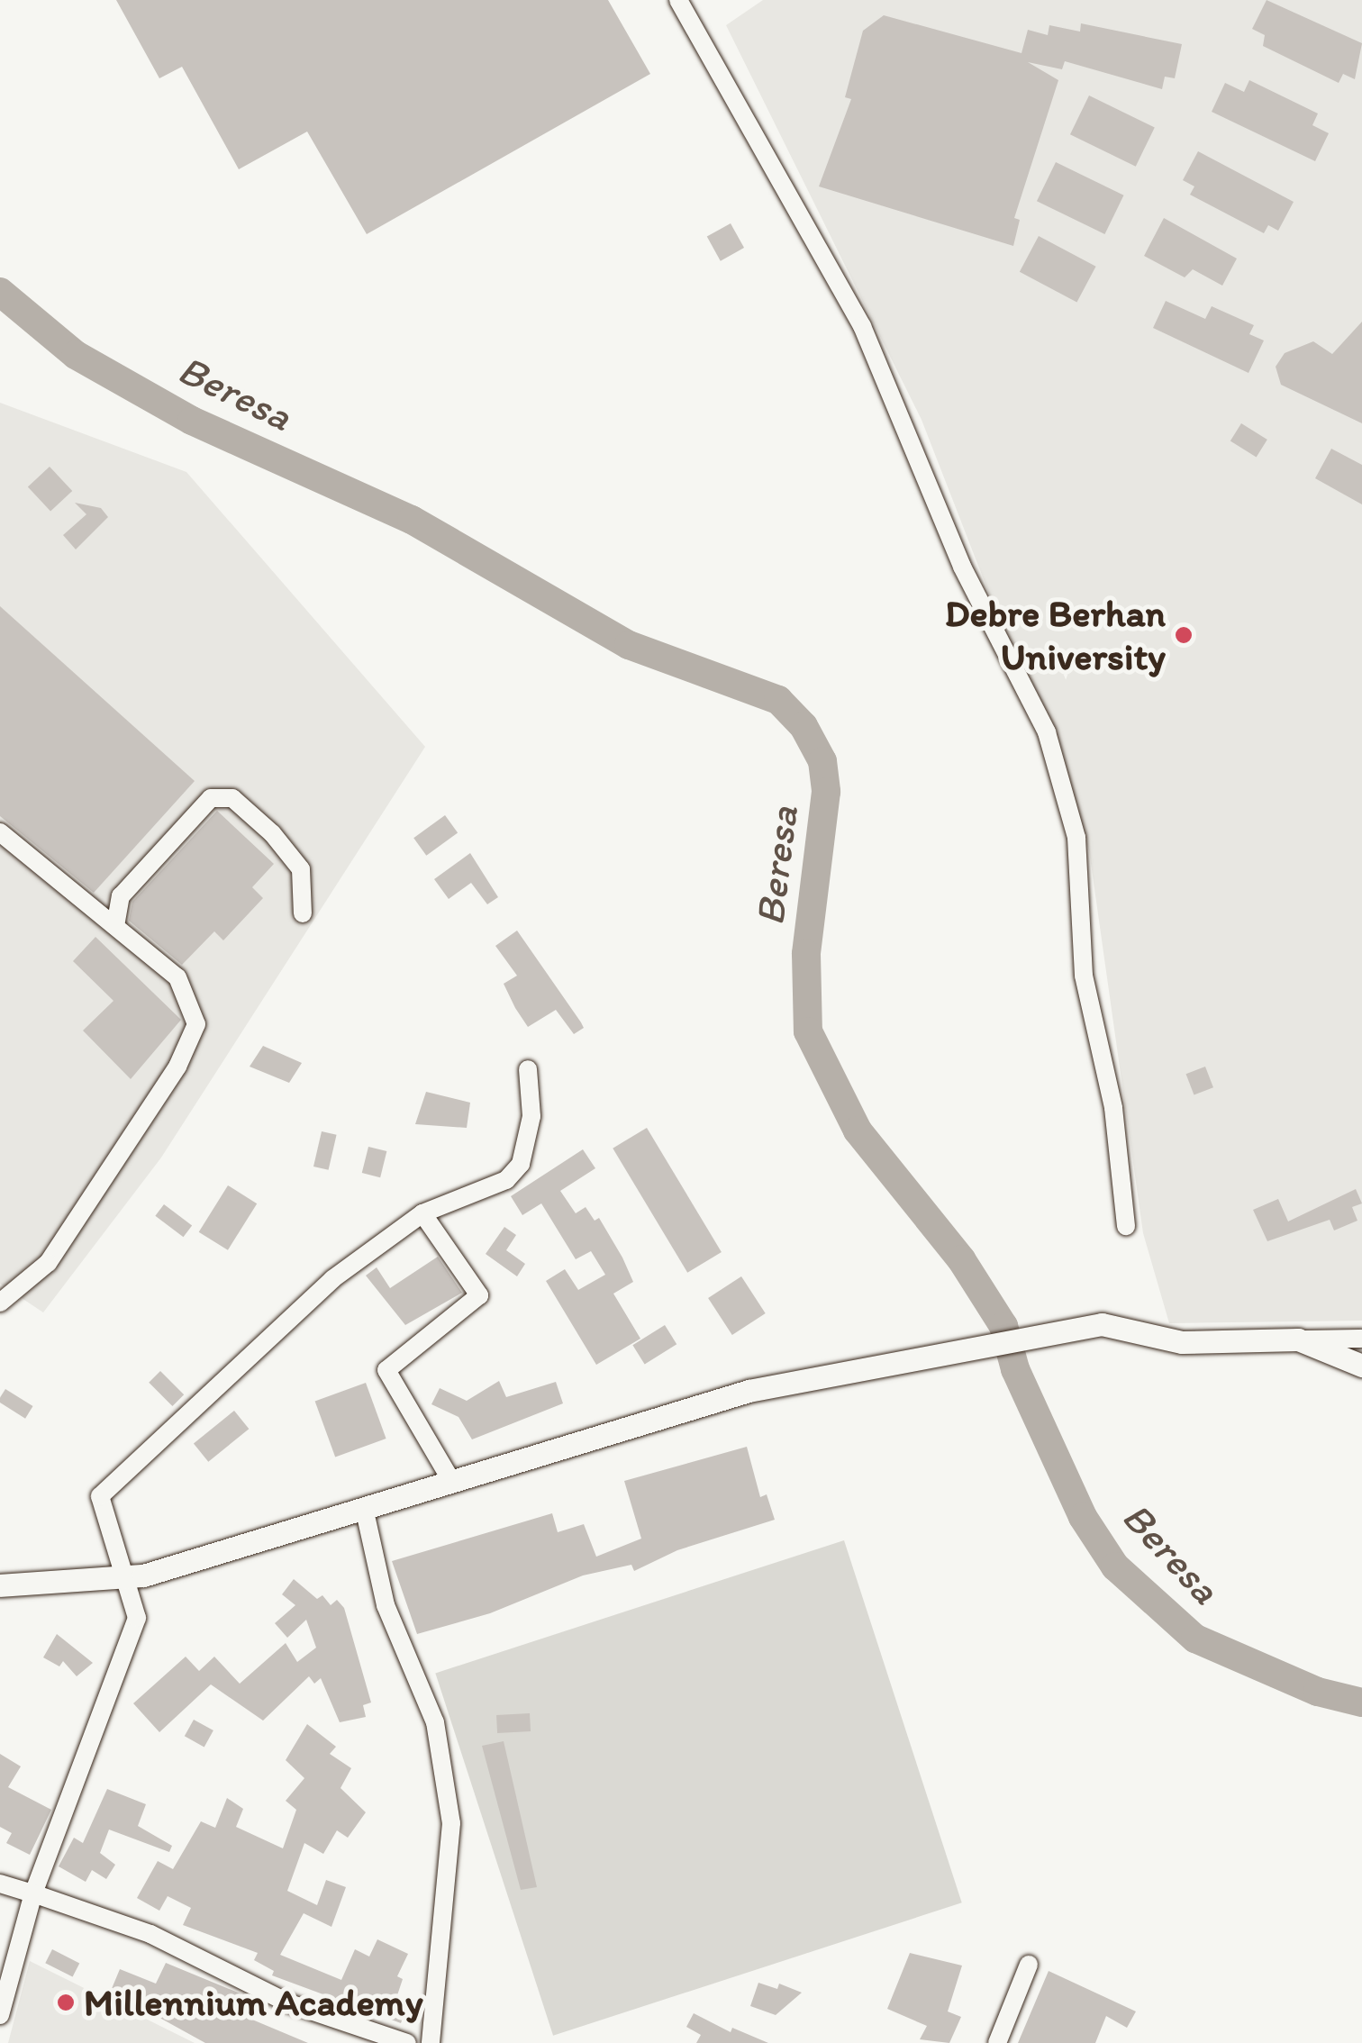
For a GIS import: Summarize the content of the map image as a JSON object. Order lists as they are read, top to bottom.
{
  "water": ["Beresa"],
  "places": ["Debre Berhan University", "Millennium Academy"]
}
